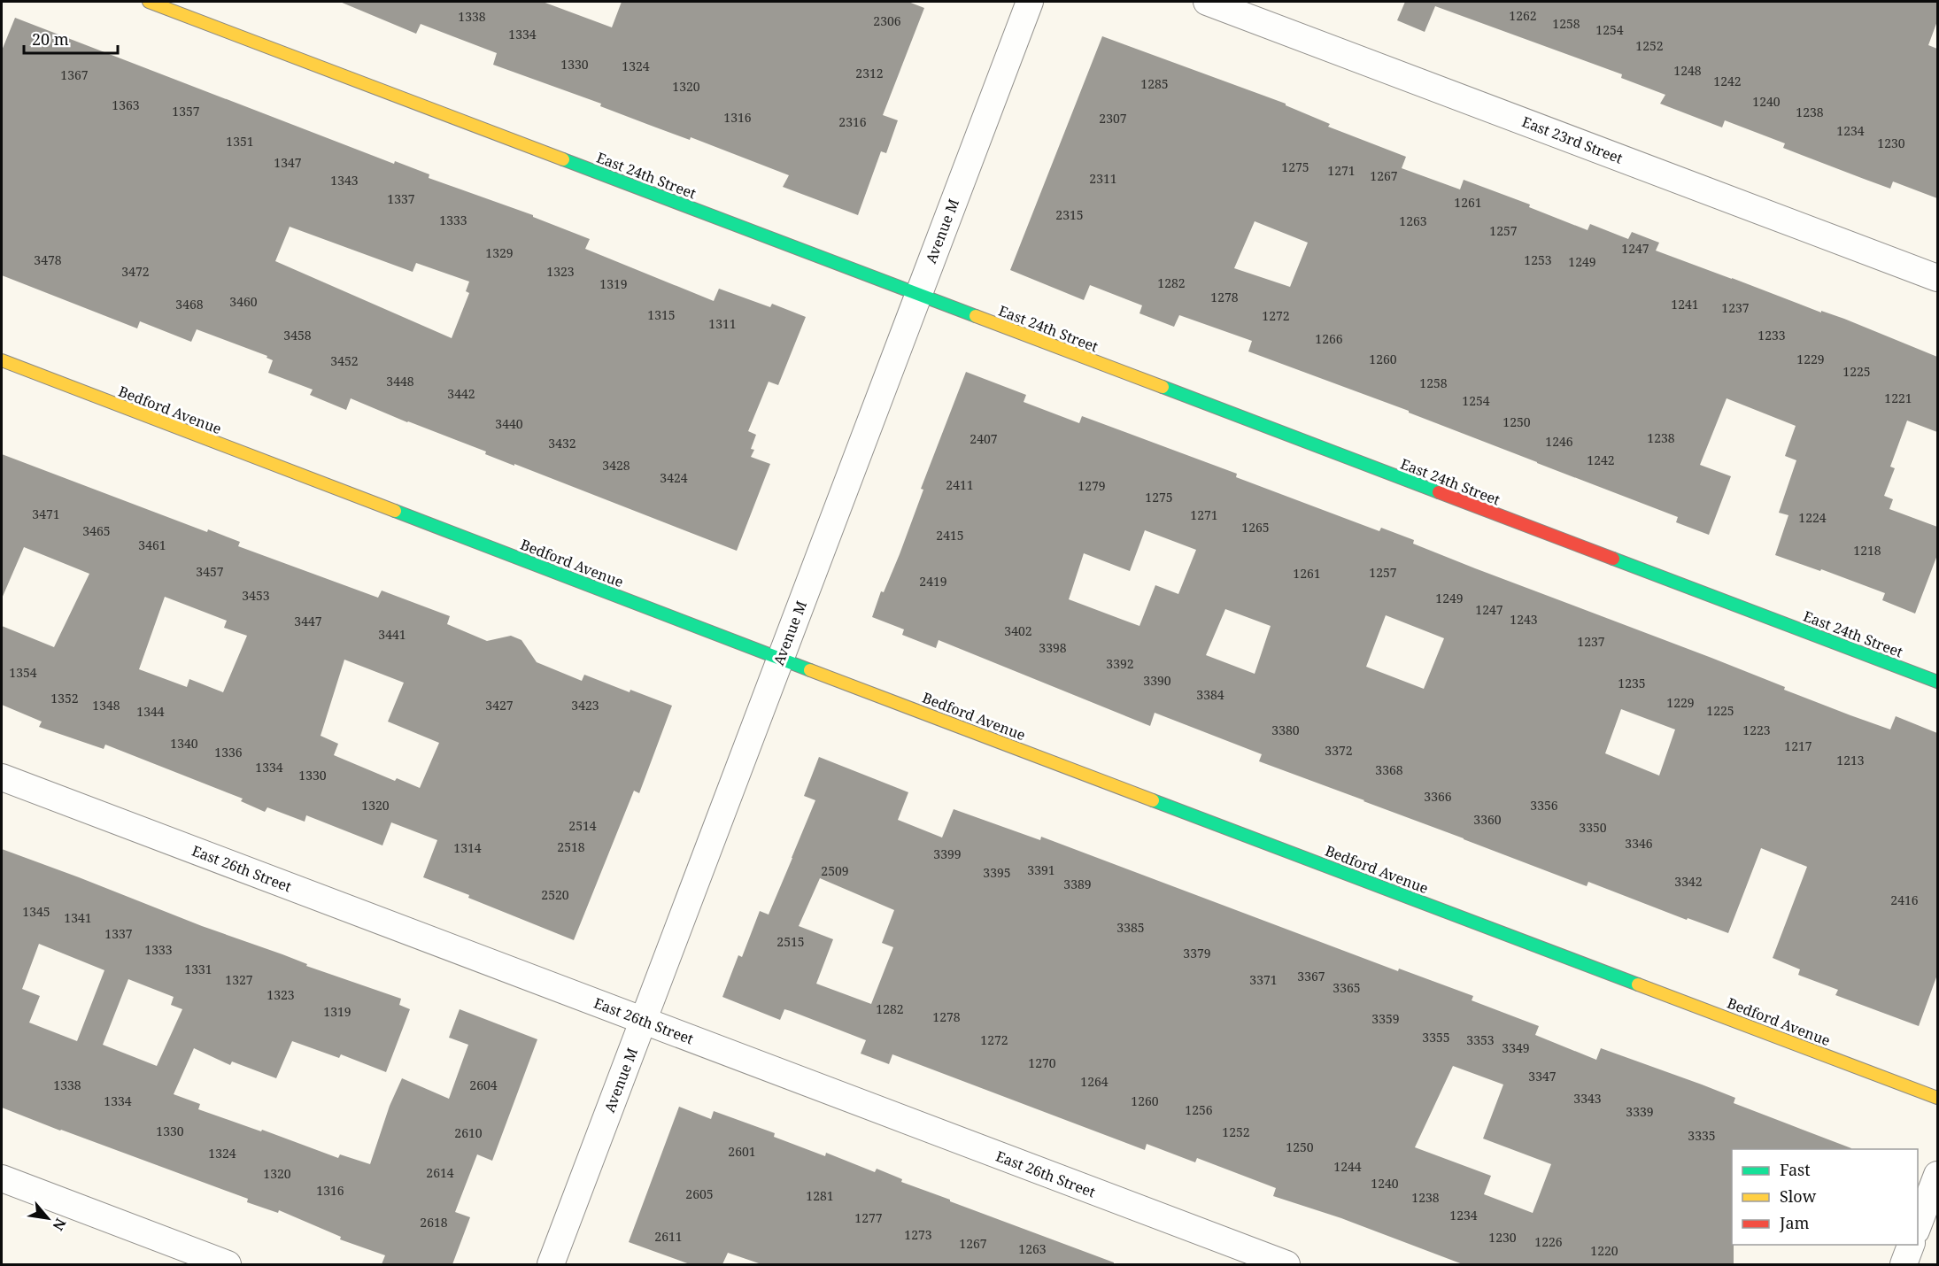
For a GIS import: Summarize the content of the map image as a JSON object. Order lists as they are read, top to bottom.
{
  "streets": {
    "main road": ["East 24th Street", "Bedford Avenue"],
    "street": ["East 23rd Street", "Avenue M", "East 26th Street"]
  },
  "crossings": [
    ["East 24th Street", "Avenue M"],
    ["Avenue M", "Bedford Avenue"],
    ["Avenue M", "East 26th Street"]
  ],
  "house_numbers": [
    "1262",
    "1338",
    "2306",
    "1258",
    "1254",
    "1334",
    "1252",
    "1330",
    "1324",
    "1248",
    "2312",
    "1367",
    "1242",
    "1285",
    "1320",
    "1240",
    "1363",
    "1357",
    "1238",
    "1316",
    "2307",
    "2316",
    "1234",
    "1351",
    "1230",
    "1347",
    "1275",
    "1271",
    "1267",
    "2311",
    "1343",
    "1337",
    "1261",
    "2315",
    "1333",
    "1263",
    "1257",
    "1247",
    "1329",
    "3478",
    "1253",
    "1249",
    "3472",
    "1323",
    "1282",
    "1319",
    "1278",
    "3460",
    "3468",
    "1241",
    "1237",
    "1315",
    "1272",
    "1311",
    "3458",
    "1233",
    "1266",
    "1260",
    "1229",
    "3452",
    "1225",
    "3448",
    "1258",
    "3442",
    "1221",
    "1254",
    "1250",
    "3440",
    "1238",
    "2407",
    "1246",
    "3432",
    "1242",
    "3428",
    "3424",
    "2411",
    "1279",
    "1275",
    "3471",
    "1271",
    "1224",
    "1265",
    "3465",
    "2415",
    "3461",
    "1218",
    "3457",
    "1257",
    "1261",
    "2419",
    "3453",
    "1249",
    "1247",
    "1243",
    "3447",
    "3402",
    "3441",
    "1237",
    "3398",
    "3392",
    "1354",
    "3390",
    "1235",
    "3384",
    "1352",
    "1229",
    "1348",
    "3427",
    "3423",
    "1225",
    "1344",
    "3380",
    "1223",
    "1340",
    "1217",
    "3372",
    "1336",
    "1213",
    "1334",
    "3368",
    "1330",
    "3366",
    "1320",
    "3356",
    "3360",
    "2514",
    "3350",
    "3346",
    "2518",
    "1314",
    "3399",
    "3391",
    "2509",
    "3395",
    "3342",
    "3389",
    "2520",
    "2416",
    "1345",
    "1341",
    "3385",
    "1337",
    "2515",
    "1333",
    "3379",
    "1331",
    "3367",
    "1327",
    "3371",
    "3365",
    "1323",
    "1282",
    "1319",
    "1278",
    "3359",
    "3355",
    "1272",
    "3353",
    "3349",
    "1270",
    "3347",
    "1264",
    "1338",
    "2604",
    "3343",
    "1334",
    "1260",
    "1256",
    "3339",
    "1330",
    "1252",
    "2610",
    "3335",
    "1250",
    "2601",
    "1324",
    "1244",
    "2614",
    "1320",
    "1240",
    "1316",
    "2605",
    "1281",
    "1238",
    "1234",
    "1277",
    "2618",
    "1273",
    "2611",
    "1230",
    "1226",
    "1267",
    "1263",
    "1220"
  ],
  "legend": ["Fast", "Slow", "Jam"],
  "scale_bar": "20 m",
  "north": "bottom right"
}
